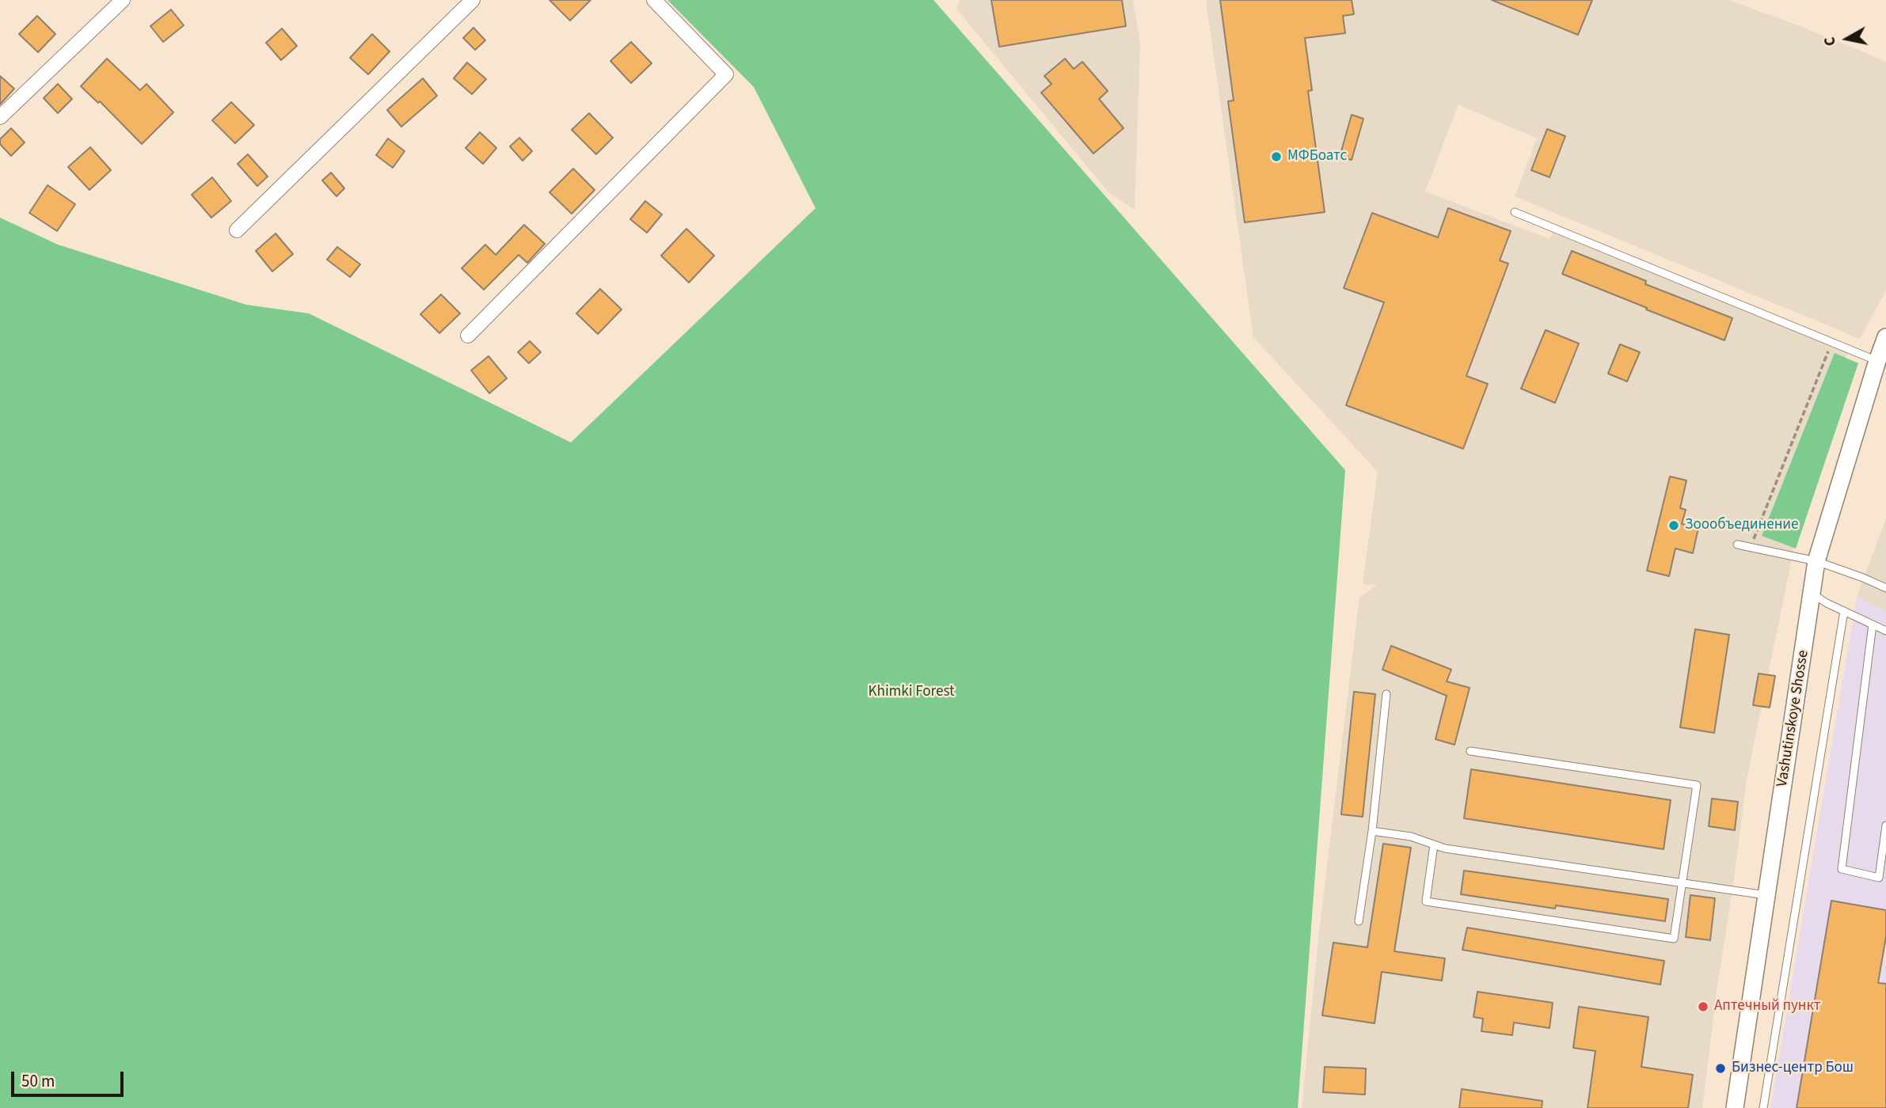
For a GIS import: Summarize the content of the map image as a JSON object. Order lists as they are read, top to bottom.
{
  "streets": {
    "street": ["Vashutinskoye Shosse"]
  },
  "parks": ["Khimki Forest"],
  "places": [
    "МФБоатс",
    "Зоообъединение",
    "Аптечный пункт",
    "Бизнес-центр Бош"
  ],
  "scale_bar": "50 m",
  "north": "left"
}
